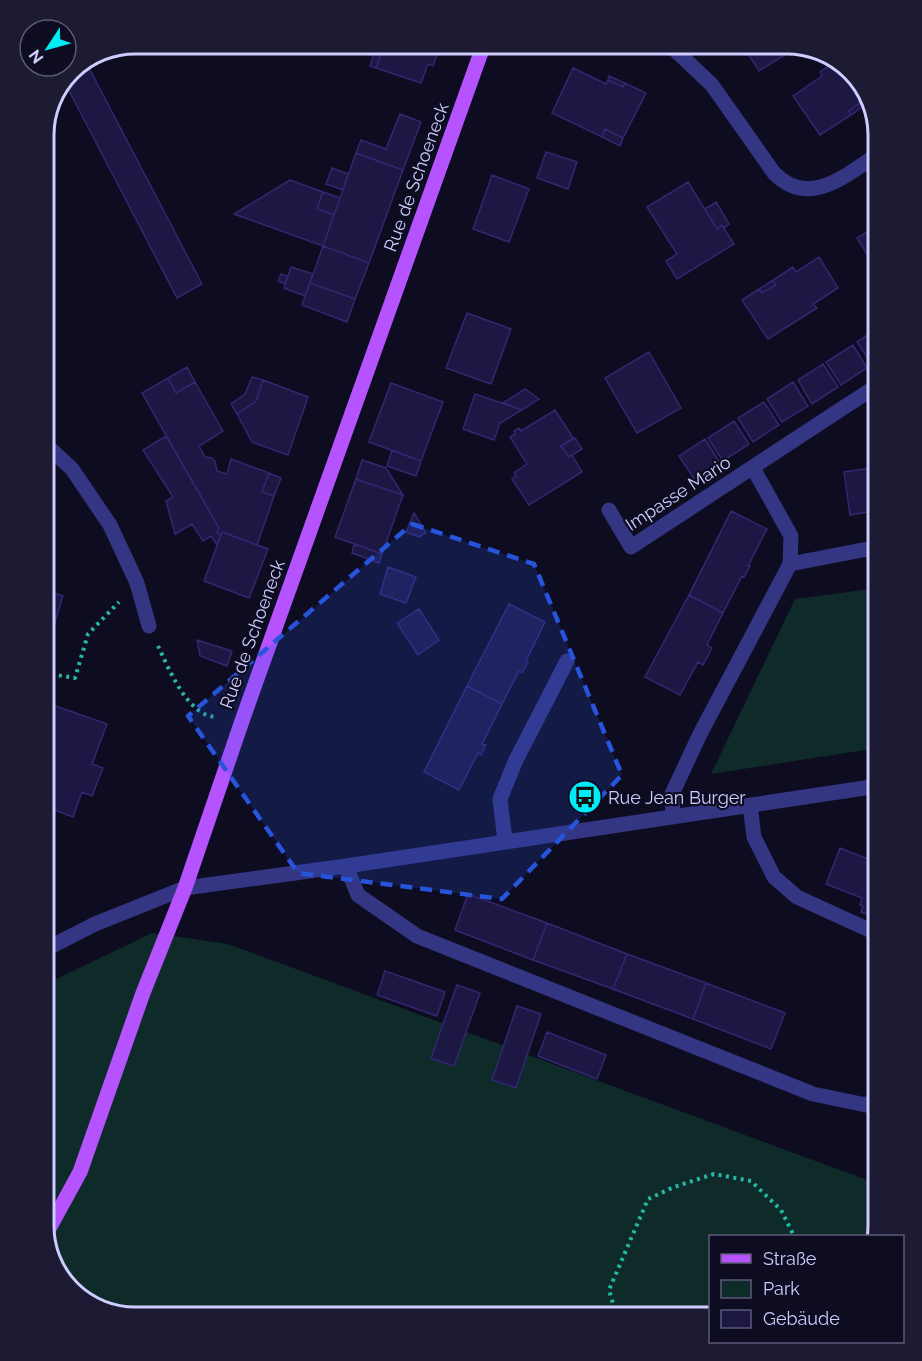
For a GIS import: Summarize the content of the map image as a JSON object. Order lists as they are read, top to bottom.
{
  "streets": {
    "main road": ["Rue de Schoeneck"],
    "street": ["Impasse Mario"]
  },
  "places": {
    "bus stop": ["Rue Jean Burger"]
  },
  "legend": ["Straße", "Park", "Gebäude"],
  "north": "bottom left"
}
